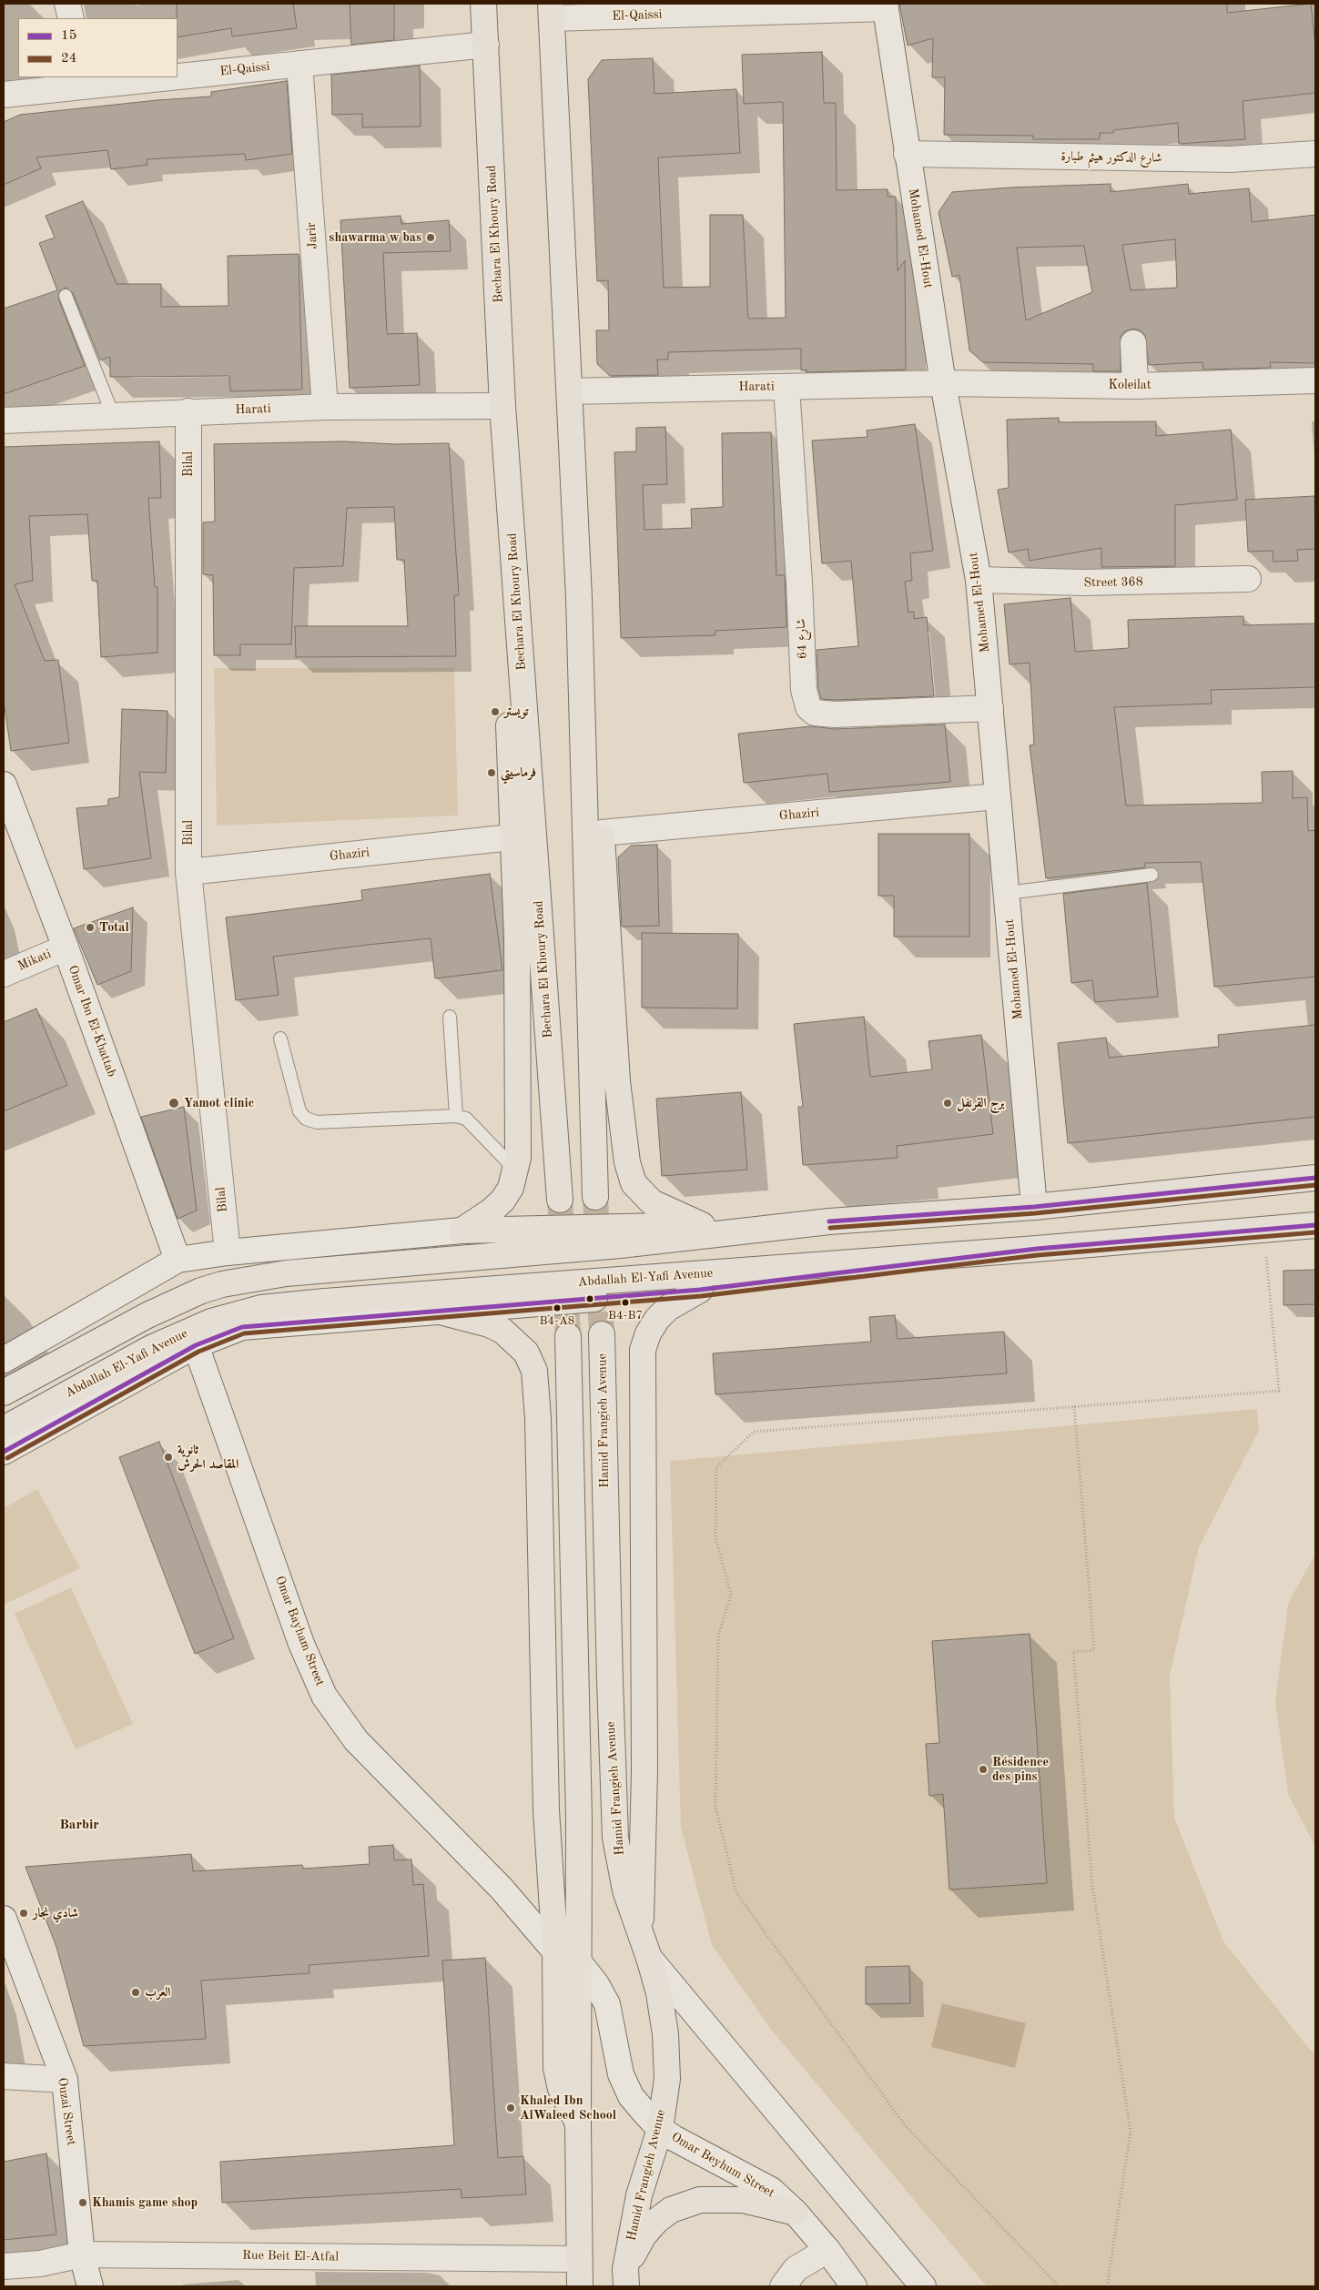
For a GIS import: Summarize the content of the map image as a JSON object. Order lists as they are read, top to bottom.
{
  "streets": {
    "main road": ["Bechara El Khoury Road", "Abdallah El-Yafi Avenue", "Hamid Frangieh Avenue"],
    "street": [
      "El-Qaissi",
      "شارع الدكتور هيثم طبارة",
      "Jarir",
      "Mohamed El-Hout",
      "Koleilat",
      "Harati",
      "Bilal",
      "Street 368",
      "شارع 64",
      "Ghaziri",
      "Mikati",
      "Omar Ibn El-Khattab",
      "Omar Bayham Street",
      "Ouzai Street",
      "Omar Beyhum Street",
      "Rue Beit El-Atfal"
    ]
  },
  "crossings": [
    ["El-Qaissi", "Bechara El Khoury Road"],
    ["El-Qaissi", "Jarir"],
    ["El-Qaissi", "Mohamed El-Hout"],
    ["شارع الدكتور هيثم طبارة", "Mohamed El-Hout"],
    ["Bechara El Khoury Road", "Harati"],
    ["Jarir", "Harati"],
    ["Mohamed El-Hout", "Koleilat"],
    ["Mohamed El-Hout", "Harati"],
    ["Mohamed El-Hout", "Street 368"],
    ["Mohamed El-Hout", "شارع 64"],
    ["Mohamed El-Hout", "Ghaziri"],
    ["Koleilat", "Harati"],
    ["Harati", "Bilal"],
    ["Harati", "شارع 64"],
    ["Bilal", "Ghaziri"],
    ["Mikati", "Omar Ibn El-Khattab"],
    ["Abdallah El-Yafi Avenue", "Omar Bayham Street"],
    ["Hamid Frangieh Avenue", "Omar Beyhum Street"],
    ["Ouzai Street", "Rue Beit El-Atfal"]
  ],
  "districts": ["Barbir"],
  "places": [
    "shawarma w bas",
    "تويستر",
    "فرماسيتي",
    "Total",
    "Yamot clinic",
    "برج القرنفل",
    "B4-B7",
    "B4-A8",
    "ثانوية المقاصد الحرش",
    "Résidence des pins",
    "شادي نجار",
    "العرب",
    "Khaled Ibn AlWaleed School",
    "Khamis game shop"
  ],
  "lines": ["transit line 15", "transit line 24"],
  "legend": ["15", "24"]
}
